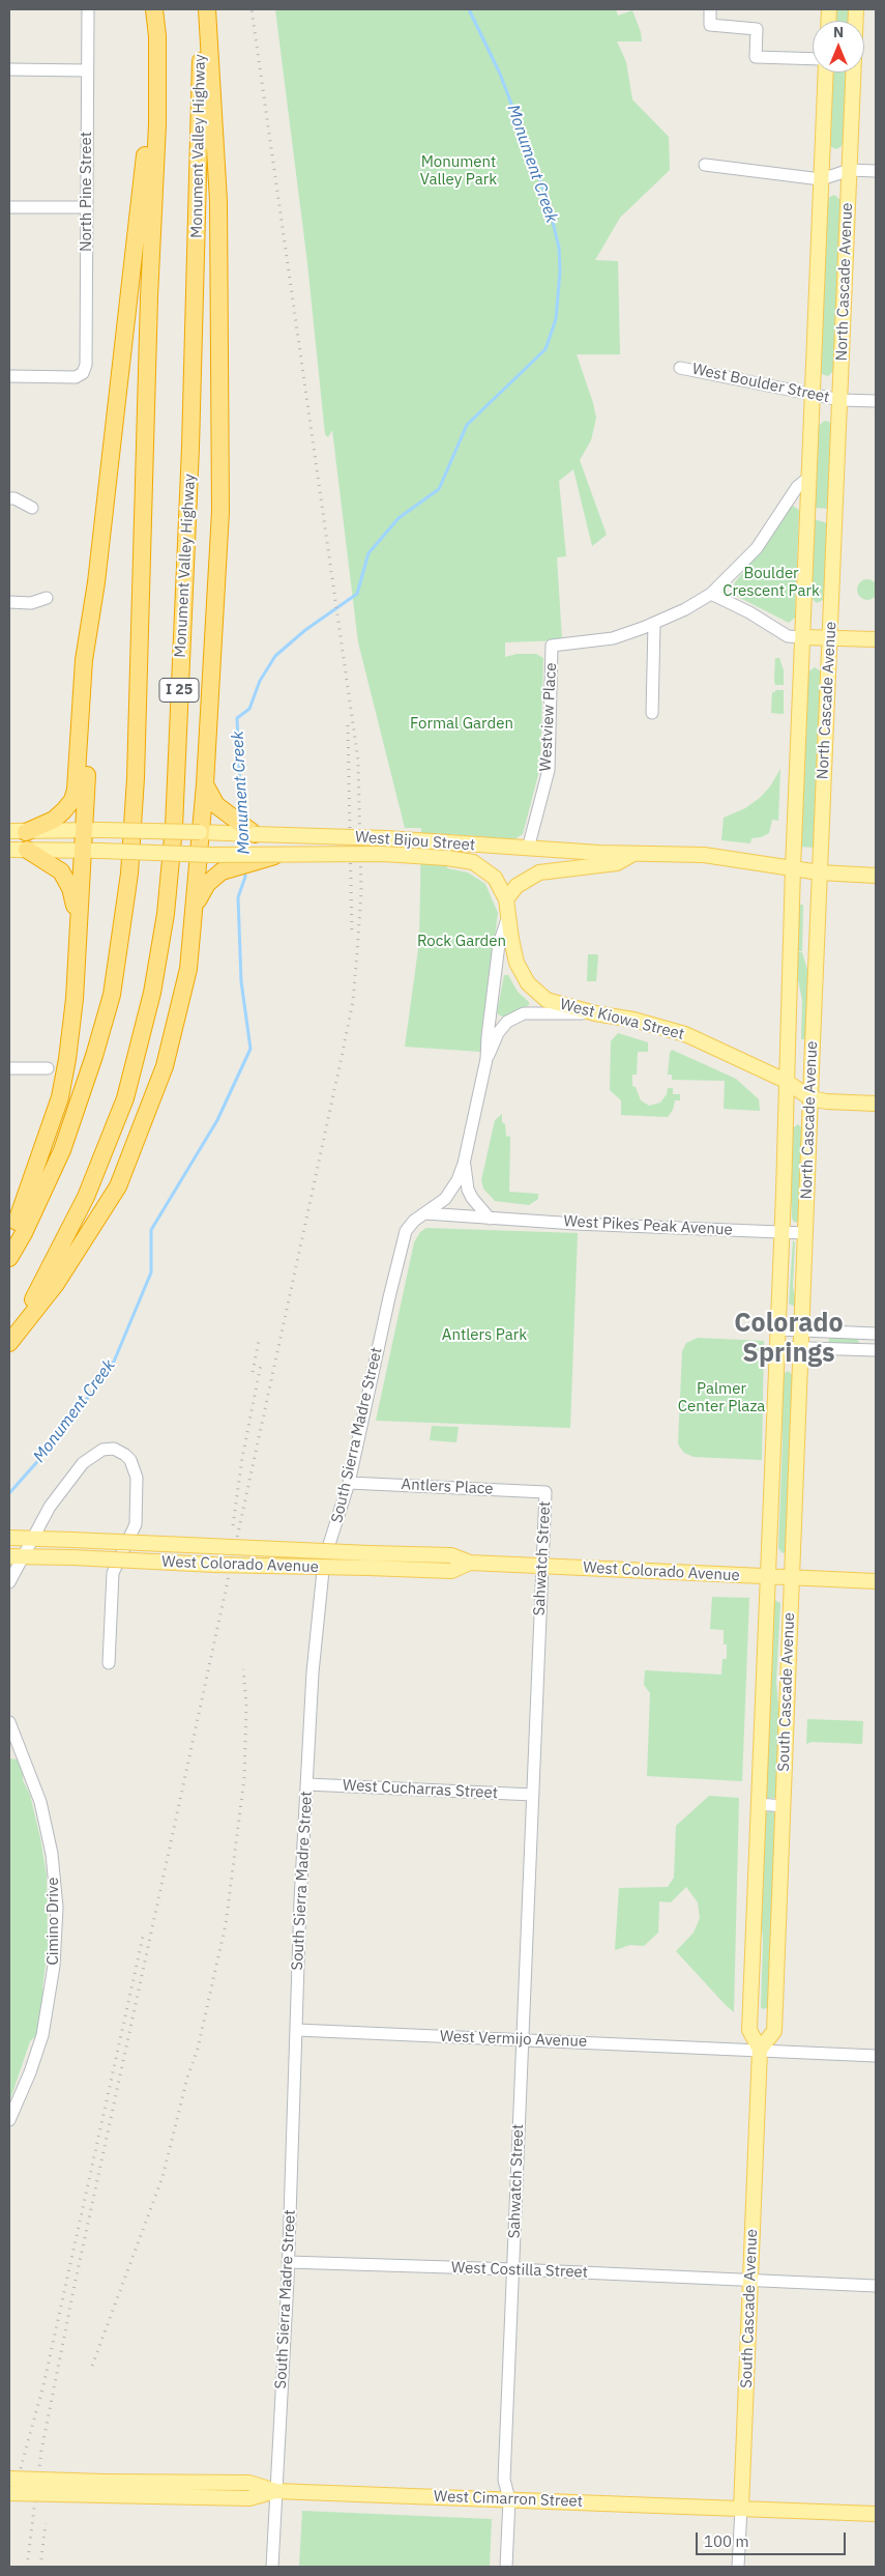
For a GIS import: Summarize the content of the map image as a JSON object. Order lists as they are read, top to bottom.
{
  "streets": {
    "highway": ["Monument Valley Highway", "I 25"],
    "main road": [
      "North Cascade Avenue",
      "West Bijou Street",
      "West Kiowa Street",
      "West Colorado Avenue",
      "South Cascade Avenue",
      "West Cimarron Street"
    ],
    "street": [
      "North Pine Street",
      "West Boulder Street",
      "Westview Place",
      "West Pikes Peak Avenue",
      "South Sierra Madre Street",
      "Antlers Place",
      "Sahwatch Street",
      "West Cucharras Street",
      "Cimino Drive",
      "West Vermijo Avenue",
      "West Costilla Street"
    ]
  },
  "crossings": [
    ["North Cascade Avenue", "West Boulder Street"],
    ["North Cascade Avenue", "West Bijou Street"],
    ["North Cascade Avenue", "West Kiowa Street"],
    ["North Cascade Avenue", "West Pikes Peak Avenue"],
    ["North Cascade Avenue", "South Cascade Avenue"],
    ["Westview Place", "West Bijou Street"],
    ["West Bijou Street", "West Kiowa Street"],
    ["West Pikes Peak Avenue", "South Sierra Madre Street"],
    ["South Sierra Madre Street", "Antlers Place"],
    ["South Sierra Madre Street", "West Cucharras Street"],
    ["South Sierra Madre Street", "West Vermijo Avenue"],
    ["South Sierra Madre Street", "West Costilla Street"],
    ["South Sierra Madre Street", "West Cimarron Street"],
    ["Antlers Place", "Sahwatch Street"],
    ["Sahwatch Street", "West Colorado Avenue"],
    ["Sahwatch Street", "West Cucharras Street"],
    ["Sahwatch Street", "West Vermijo Avenue"],
    ["Sahwatch Street", "West Costilla Street"],
    ["Sahwatch Street", "West Cimarron Street"],
    ["West Colorado Avenue", "South Cascade Avenue"],
    ["South Cascade Avenue", "West Vermijo Avenue"],
    ["South Cascade Avenue", "West Costilla Street"],
    ["South Cascade Avenue", "West Cimarron Street"]
  ],
  "districts": ["Colorado Springs"],
  "water": ["Monument Creek"],
  "parks": [
    "Monument Valley Park",
    "Boulder Crescent Park",
    "Formal Garden",
    "Rock Garden",
    "Antlers Park",
    "Palmer Center Plaza"
  ],
  "scale_bar": "100 m",
  "north": "top"
}
